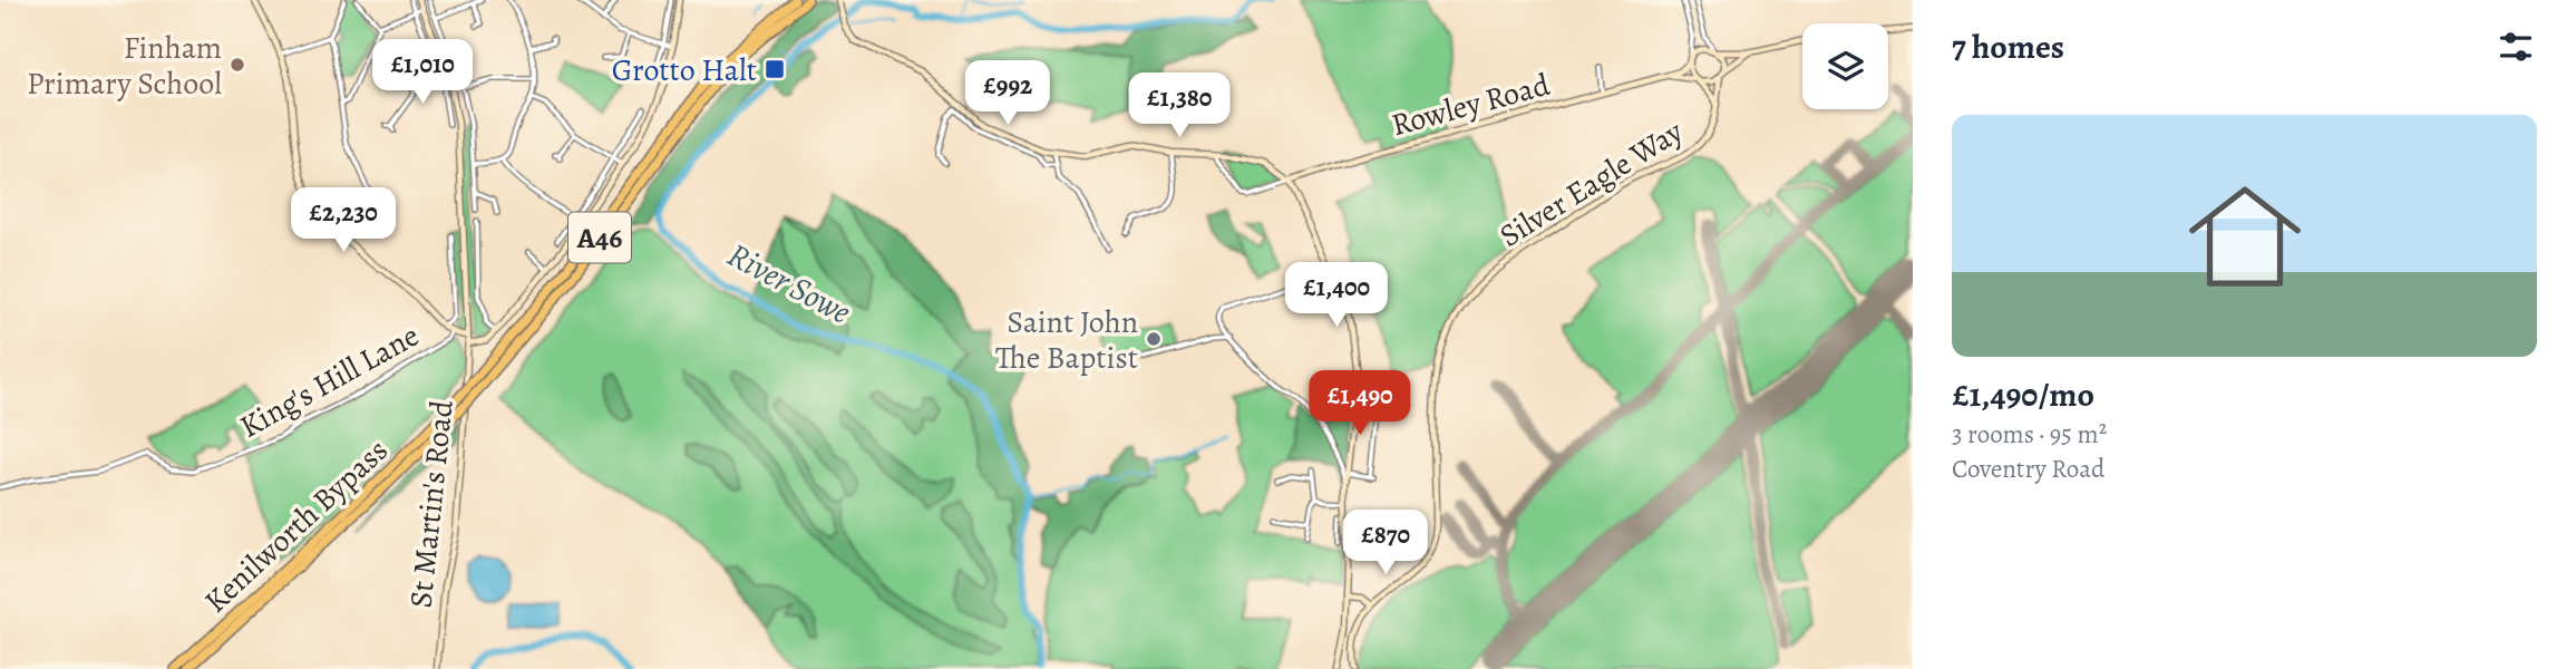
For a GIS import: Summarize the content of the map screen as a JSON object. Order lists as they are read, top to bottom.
{
  "streets": {
    "highway": ["A46", "Kenilworth Bypass"],
    "street": [
      "Rowley Road",
      "Silver Eagle Way",
      "King's Hill Lane",
      "St Martin's Road"
    ]
  },
  "crossings": [
    ["Rowley Road", "Silver Eagle Way"],
    ["A46", "Kenilworth Bypass"]
  ],
  "water": ["River Sowe"],
  "places": {
    "other": ["Finham Primary School", "Saint John The Baptist"],
    "transit": ["Grotto Halt"]
  },
  "page": {
    "heading": "7 homes",
    "price": [
      "£1,010",
      "£992",
      "£1,380",
      "£2,230",
      "£1,400",
      "£1,490",
      "£870"
    ],
    "list": [
      {
        "name": "£1,490/mo",
        "note": "3 rooms · 95 m² · Coventry Road"
      }
    ]
  }
}
